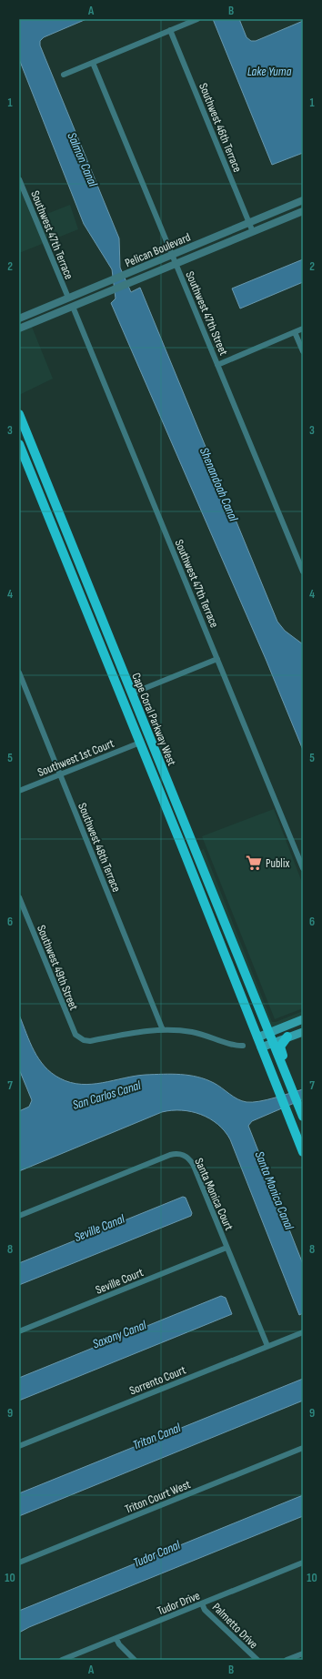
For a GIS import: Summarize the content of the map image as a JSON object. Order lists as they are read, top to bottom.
{
  "streets": {
    "main road": ["Cape Coral Parkway West"],
    "street": [
      "Southwest 46th Terrace",
      "Southwest 47th Terrace",
      "Pelican Boulevard",
      "Southwest 47th Street",
      "Southwest 1st Court",
      "Southwest 48th Terrace",
      "Southwest 49th Street",
      "Santa Monica Court",
      "Seville Court",
      "Sorrento Court",
      "Triton Court West",
      "Tudor Drive",
      "Palmetto Drive"
    ]
  },
  "crossings": [
    ["Southwest 46th Terrace", "Pelican Boulevard"],
    ["Southwest 47th Terrace", "Pelican Boulevard"],
    ["Pelican Boulevard", "Southwest 47th Street"],
    ["Cape Coral Parkway West", "Southwest 1st Court"],
    ["Southwest 1st Court", "Southwest 48th Terrace"],
    ["Southwest 48th Terrace", "Southwest 49th Street"],
    ["Santa Monica Court", "Seville Court"],
    ["Santa Monica Court", "Sorrento Court"],
    ["Tudor Drive", "Palmetto Drive"]
  ],
  "water": [
    "Lake Yuma",
    "Salmon Canal",
    "Shenandoah Canal",
    "San Carlos Canal",
    "Santa Monica Canal",
    "Seville Canal",
    "Saxony Canal",
    "Triton Canal",
    "Tudor Canal"
  ],
  "places": {
    "supermarket": ["Publix"]
  },
  "grid": {
    "columns": ["A", "B"],
    "rows": [
      "1",
      "2",
      "3",
      "4",
      "5",
      "6",
      "7",
      "8",
      "9",
      "10"
    ]
  }
}
